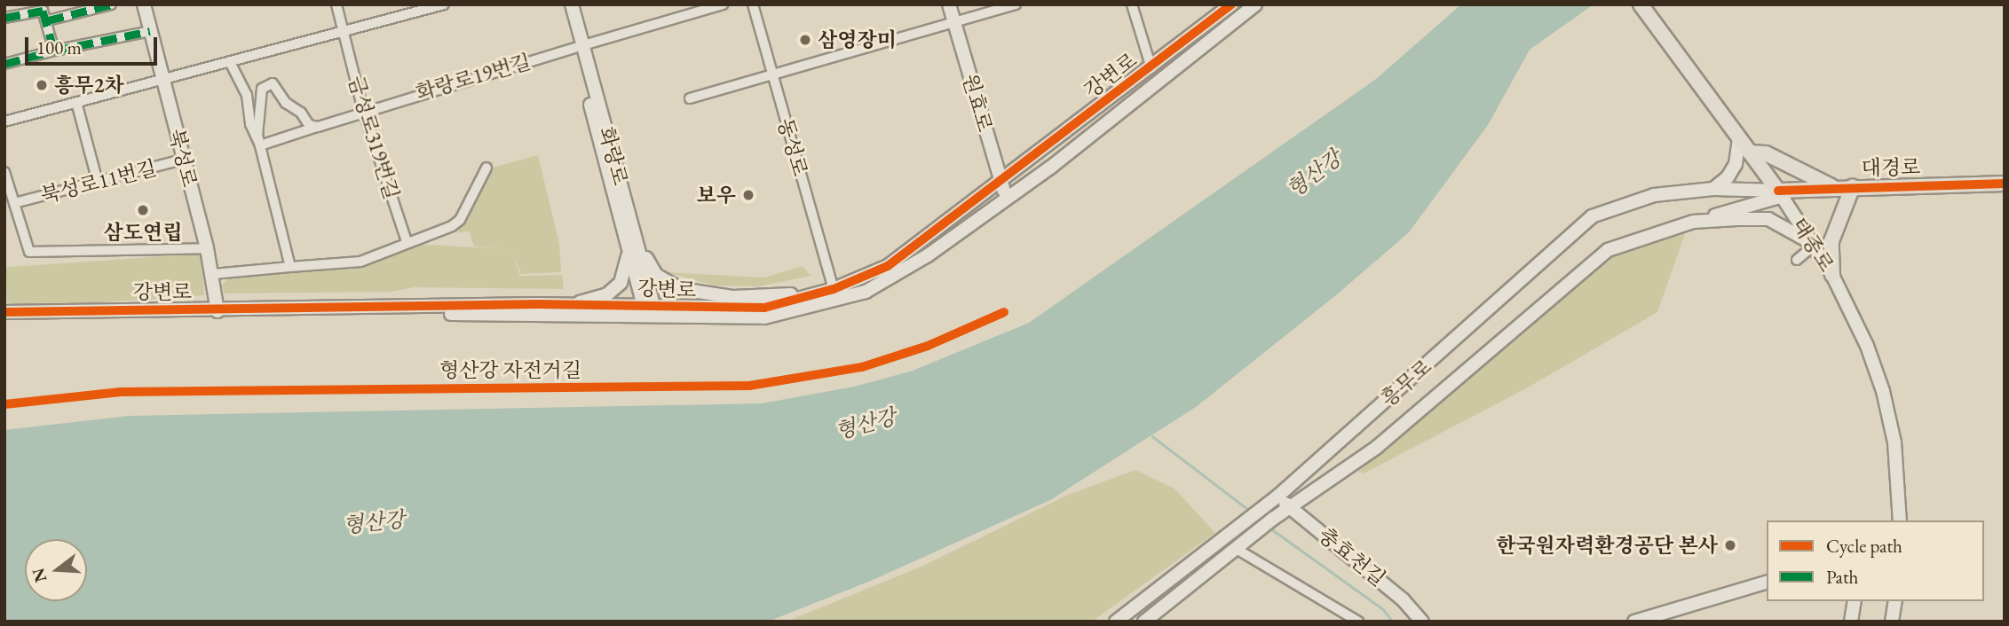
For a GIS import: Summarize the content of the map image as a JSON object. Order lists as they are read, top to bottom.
{
  "streets": {
    "main road": ["대경로", "태종로"],
    "street": [
      "강변로",
      "화랑로19번길",
      "원효로",
      "금성로319번길",
      "동성로",
      "화랑로",
      "북성로",
      "북성로11번길",
      "흥무로",
      "충효천길"
    ],
    "cycle path": ["형산강 자전거길"]
  },
  "crossings": [
    ["강변로", "원효로"],
    ["강변로", "동성로"],
    ["강변로", "화랑로"],
    ["강변로", "북성로"],
    ["화랑로19번길", "금성로319번길"],
    ["화랑로19번길", "화랑로"],
    ["북성로", "북성로11번길"],
    ["대경로", "태종로"],
    ["대경로", "흥무로"],
    ["태종로", "흥무로"],
    ["흥무로", "충효천길"]
  ],
  "water": ["형산강"],
  "places": [
    "삼영장미",
    "흥무2차",
    "보우",
    "삼도연립",
    "한국원자력환경공단 본사"
  ],
  "legend": ["Cycle path", "Path"],
  "scale_bar": "100 m",
  "north": "left"
}
